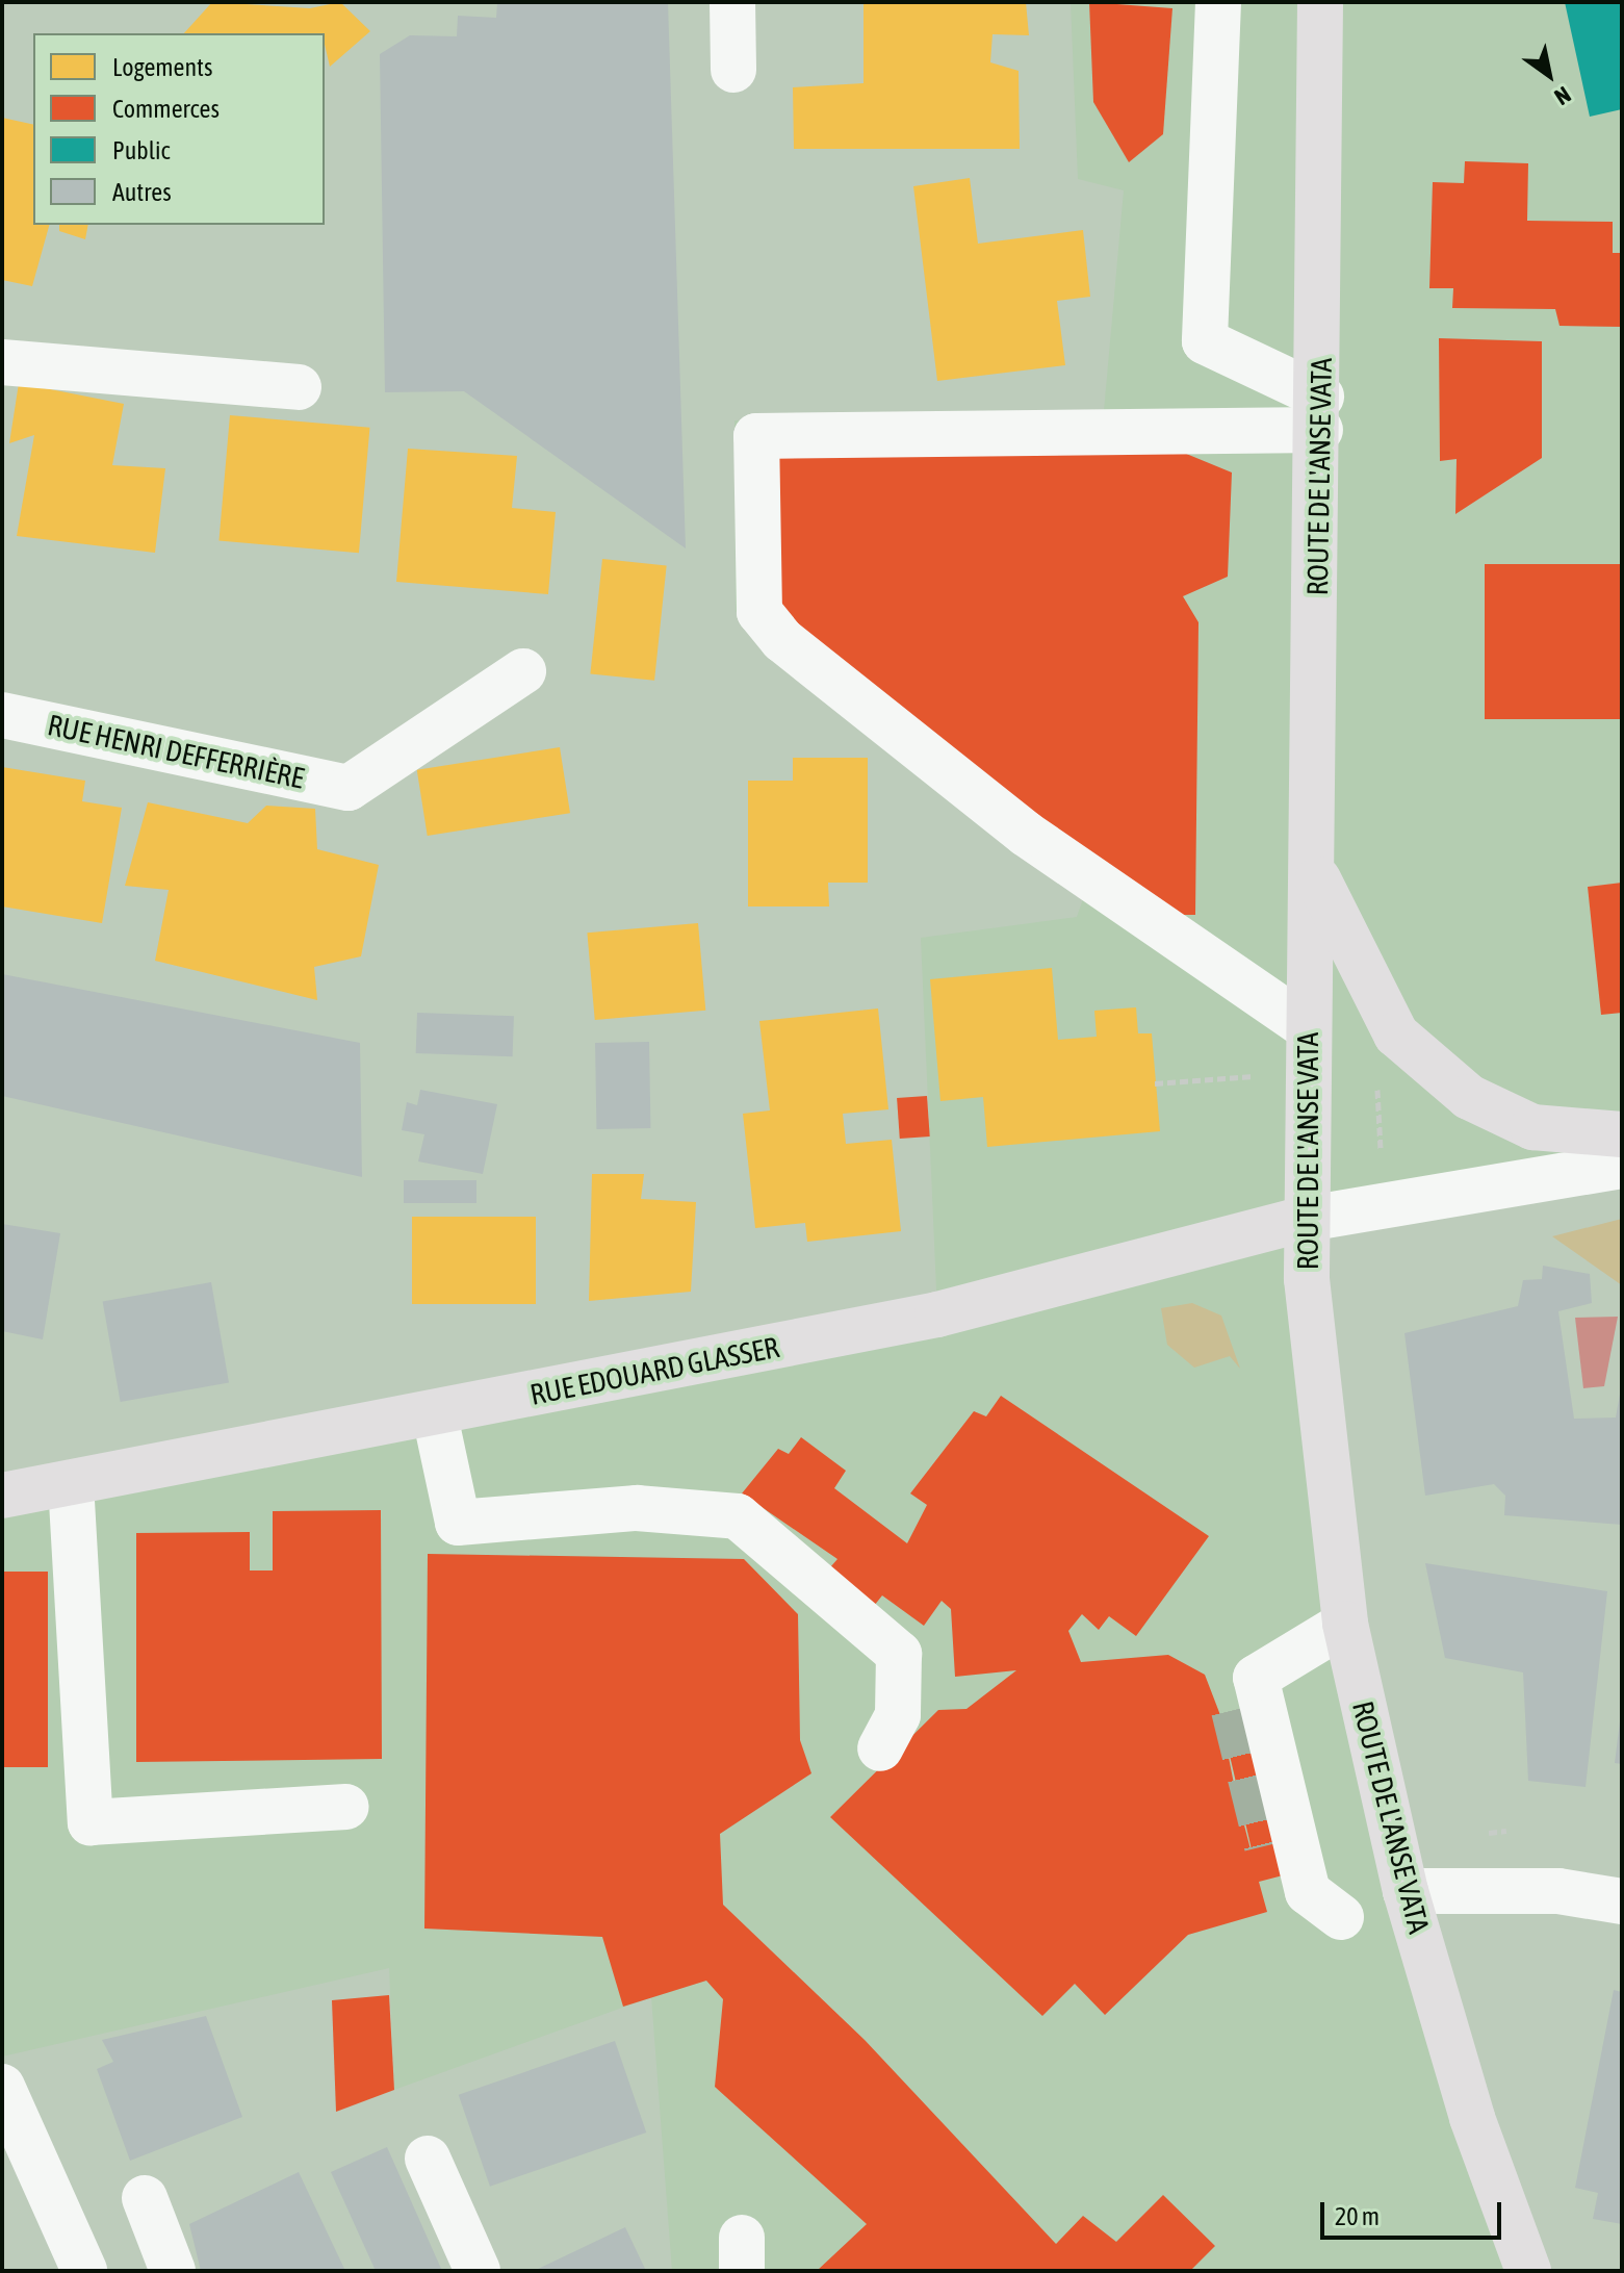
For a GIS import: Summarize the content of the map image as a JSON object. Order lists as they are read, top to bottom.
{
  "streets": {
    "main road": ["ROUTE DE L'ANSE VATA", "RUE EDOUARD GLASSER"],
    "street": ["RUE HENRI DEFFERRIÈRE"]
  },
  "crossings": [
    ["ROUTE DE L'ANSE VATA", "RUE EDOUARD GLASSER"]
  ],
  "legend": [
    "Logements",
    "Commerces",
    "Public",
    "Autres"
  ],
  "scale_bar": "20 m",
  "north": "bottom right"
}
